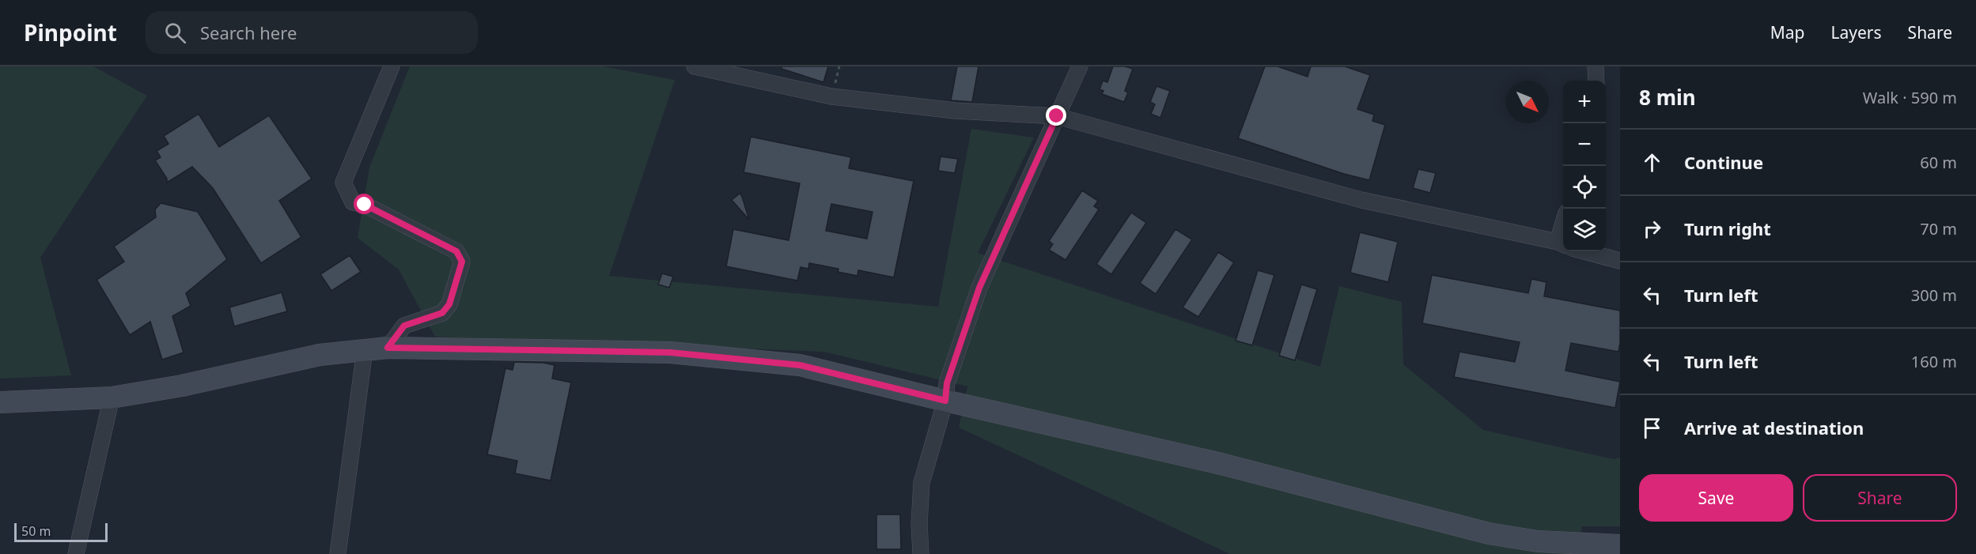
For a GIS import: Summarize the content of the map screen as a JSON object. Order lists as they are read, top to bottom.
{
  "scale_bar": "50 m",
  "north": "bottom right",
  "page": {
    "header": "Pinpoint",
    "search": "Search here",
    "nav": ["Map", "Layers", "Share"],
    "heading": ["8 min", "Walk · 590 m"],
    "map_buttons": ["+", "−"],
    "list": [
      ["Continue", "60 m"],
      ["Turn right", "70 m"],
      ["Turn left", "300 m"],
      ["Turn left", "160 m"],
      "Arrive at destination"
    ],
    "buttons": ["Save", "Share"],
    "scale": "50 m"
  }
}
